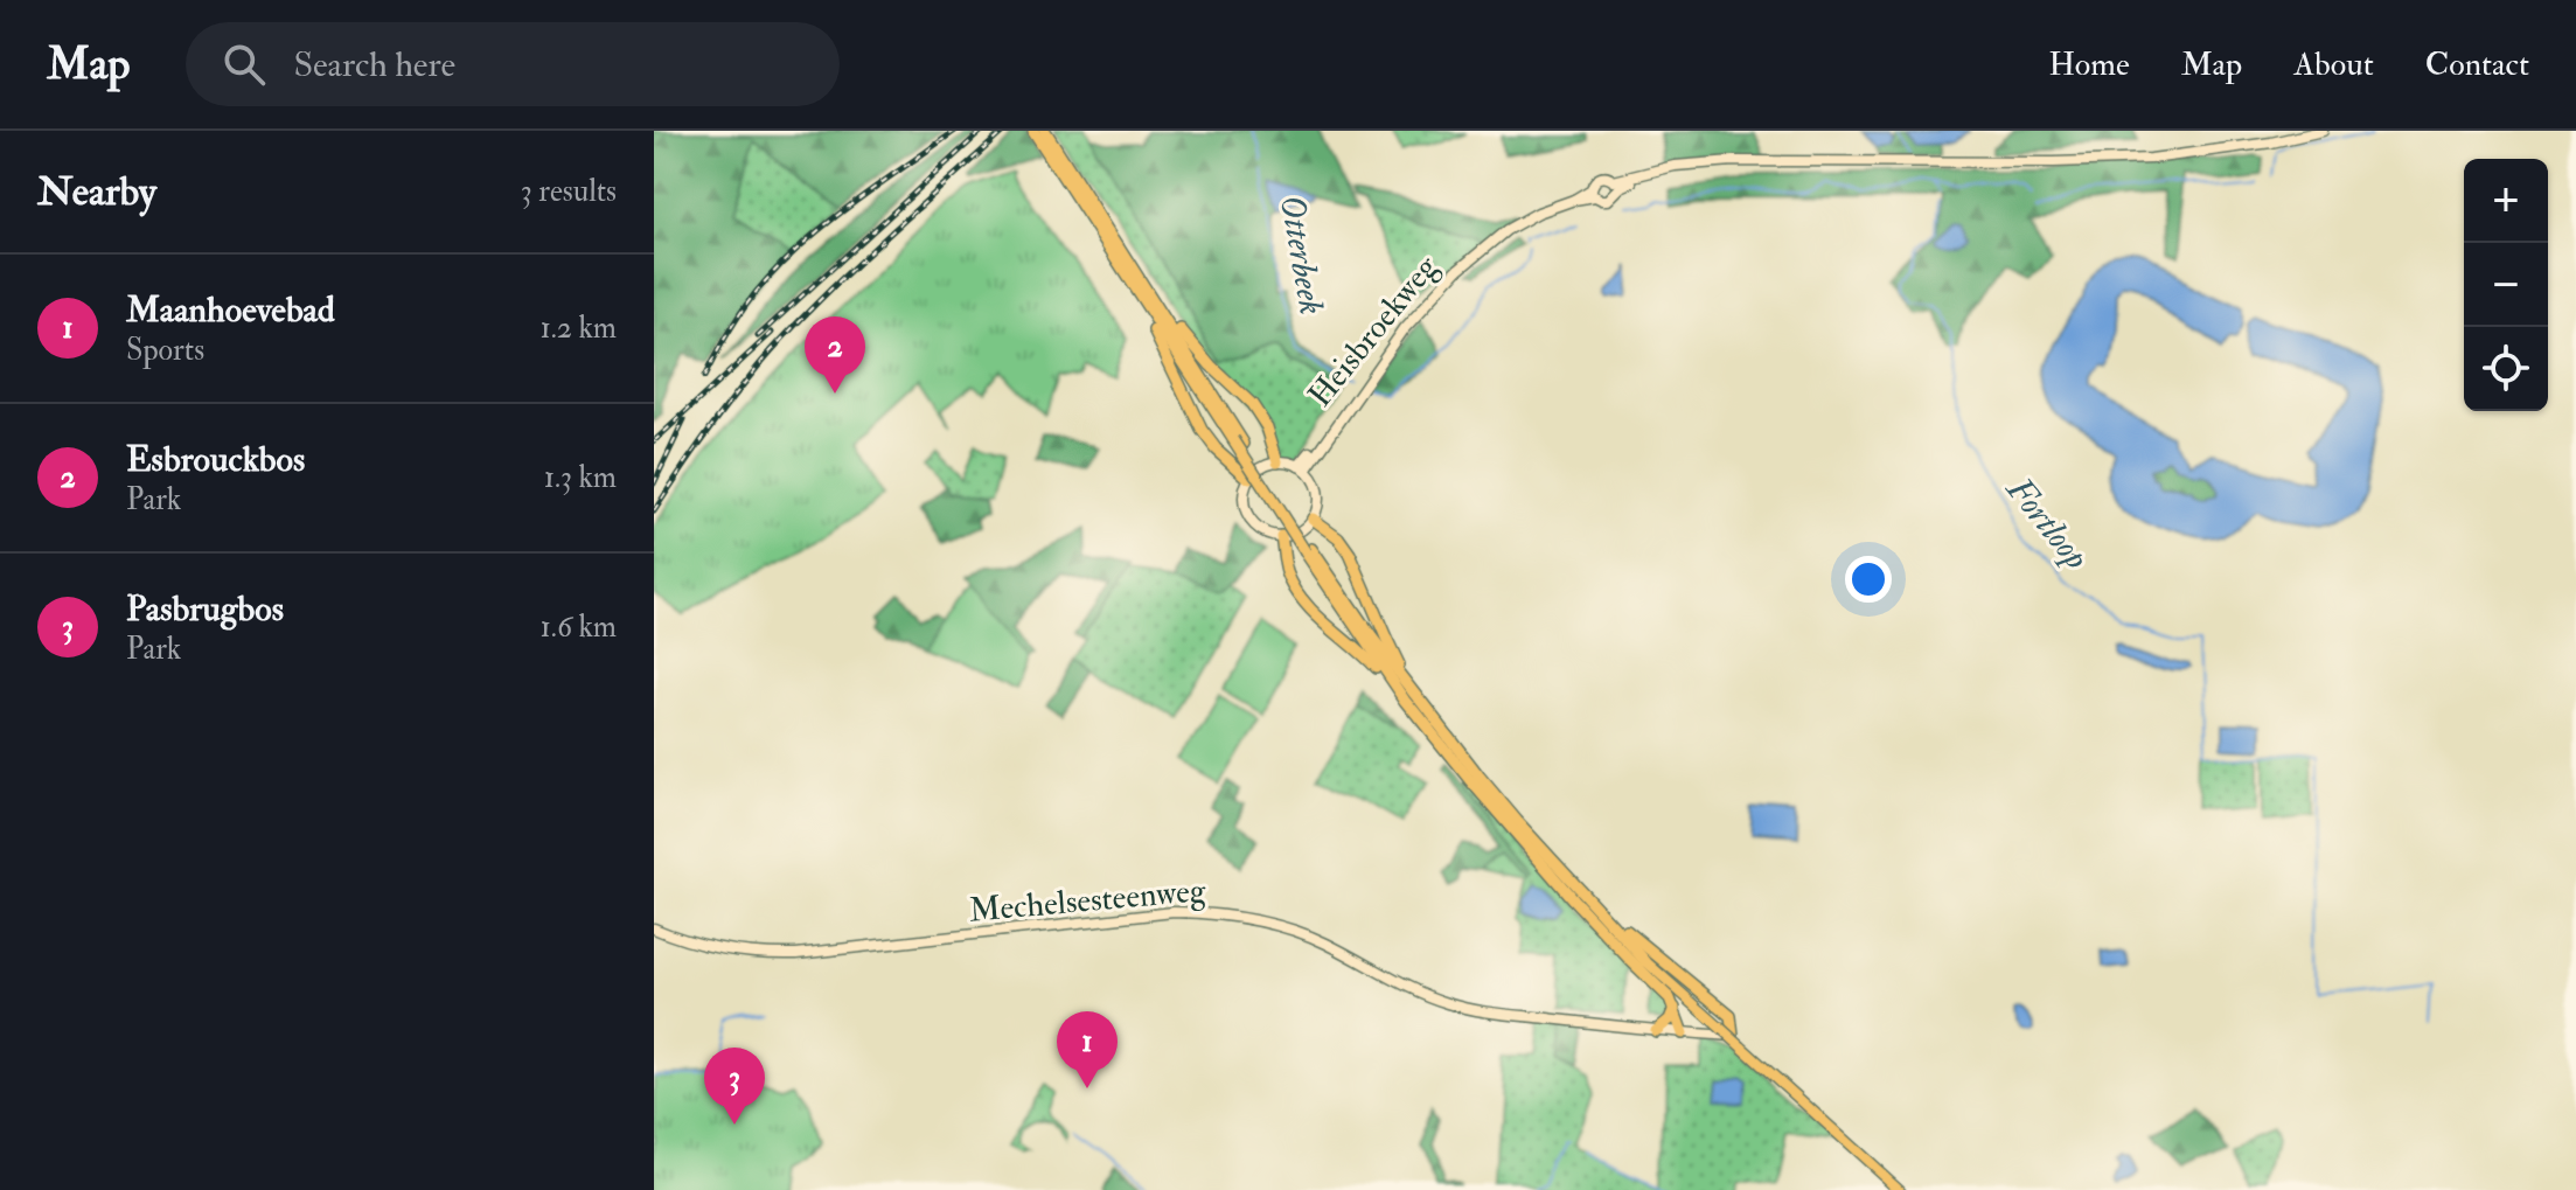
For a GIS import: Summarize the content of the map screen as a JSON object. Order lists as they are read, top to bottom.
{
  "streets": {
    "main road": ["Heisbroekweg", "Mechelsesteenweg"]
  },
  "water": ["Otterbeek", "Fortloop"],
  "page": {
    "header": "Map",
    "search": "Search here",
    "nav": [
      "Home",
      "Map",
      "About",
      "Contact"
    ],
    "heading": ["Nearby", "3 results"],
    "map_buttons": ["+", "−"],
    "list": [
      {
        "mark": "1",
        "name": "Maanhoevebad",
        "note": "Sports",
        "value": "1.2 km"
      },
      {
        "mark": "2",
        "name": "Esbrouckbos",
        "note": "Park",
        "value": "1.3 km"
      },
      {
        "mark": "3",
        "name": "Pasbrugbos",
        "note": "Park",
        "value": "1.6 km"
      }
    ],
    "pins": ["2", "1", "3"]
  }
}
